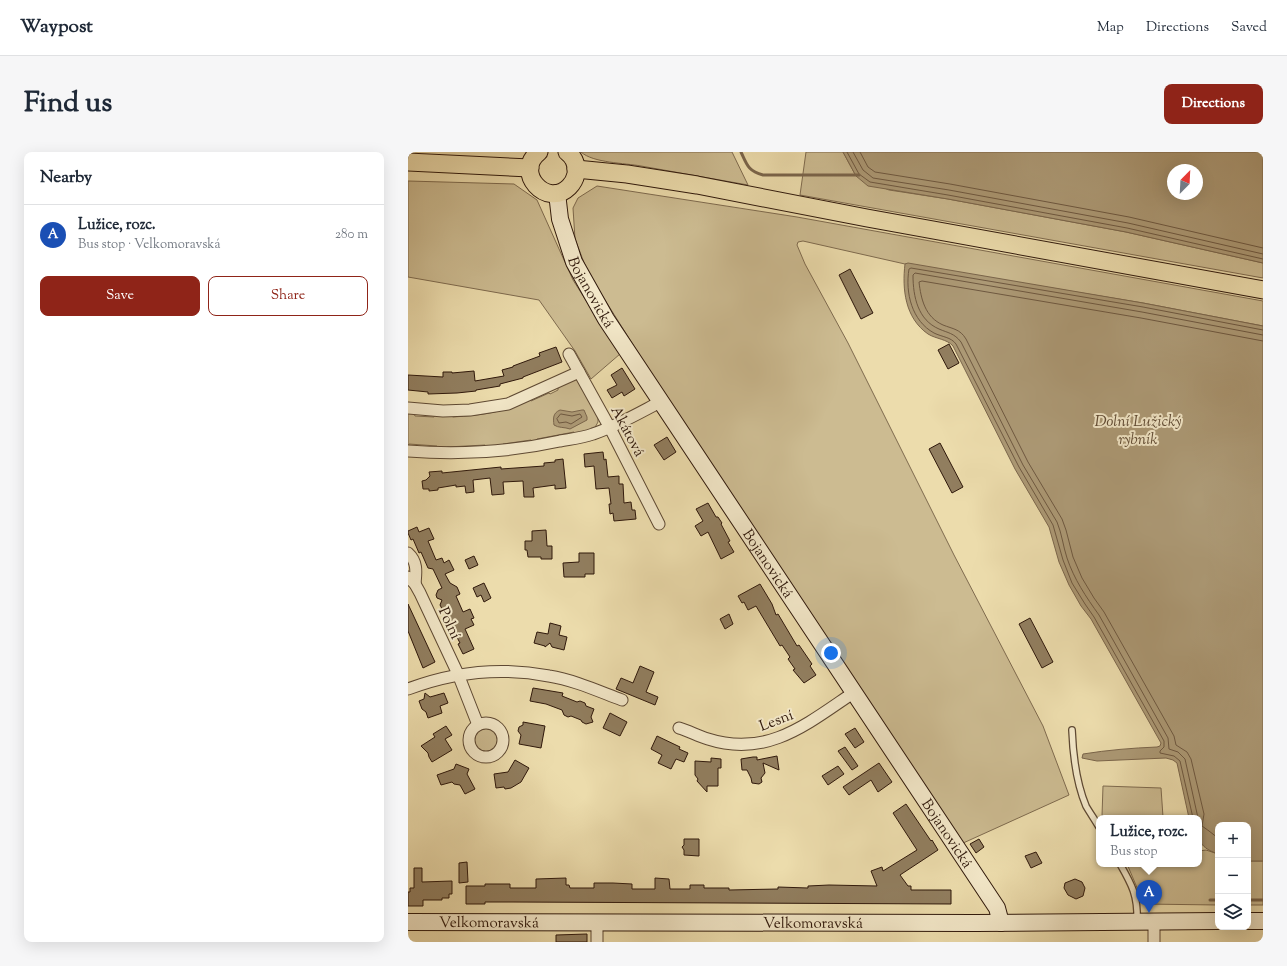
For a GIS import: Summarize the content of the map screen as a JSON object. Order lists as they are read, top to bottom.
{
  "streets": {
    "street": [
      "Bojanovická",
      "Akátová",
      "Polní",
      "Lesní",
      "Velkomoravská"
    ]
  },
  "crossings": [
    ["Bojanovická", "Lesní"],
    ["Bojanovická", "Velkomoravská"]
  ],
  "water": ["Dolní Lužický rybník"],
  "north": "top right",
  "page": {
    "header": "Waypost",
    "nav": ["Map", "Directions", "Saved"],
    "title": "Find us",
    "buttons": [
      "Directions",
      ["Save", "Share"]
    ],
    "heading": "Nearby",
    "list": [
      {
        "mark": "A",
        "name": "Lužice, rozc.",
        "note": "Bus stop · Velkomoravská",
        "value": "280 m"
      }
    ],
    "popup": ["Lužice, rozc.", "Bus stop"],
    "map_buttons": ["+", "−"],
    "pins": "A"
  }
}
